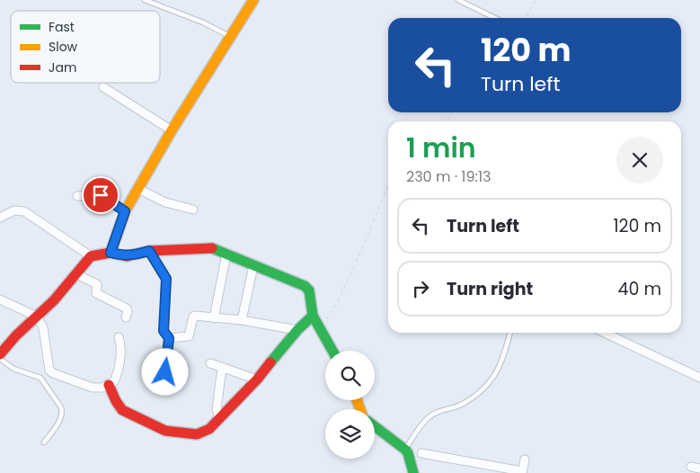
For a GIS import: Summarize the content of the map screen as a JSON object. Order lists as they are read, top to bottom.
{
  "legend": ["Fast", "Slow", "Jam"],
  "page": {
    "turn": ["120 m", "Turn left"],
    "heading": ["1 min", "230 m · 19:13"],
    "list": [
      {
        "name": "Turn left",
        "value": "120 m"
      },
      {
        "name": "Turn right",
        "value": "40 m"
      }
    ]
  }
}
